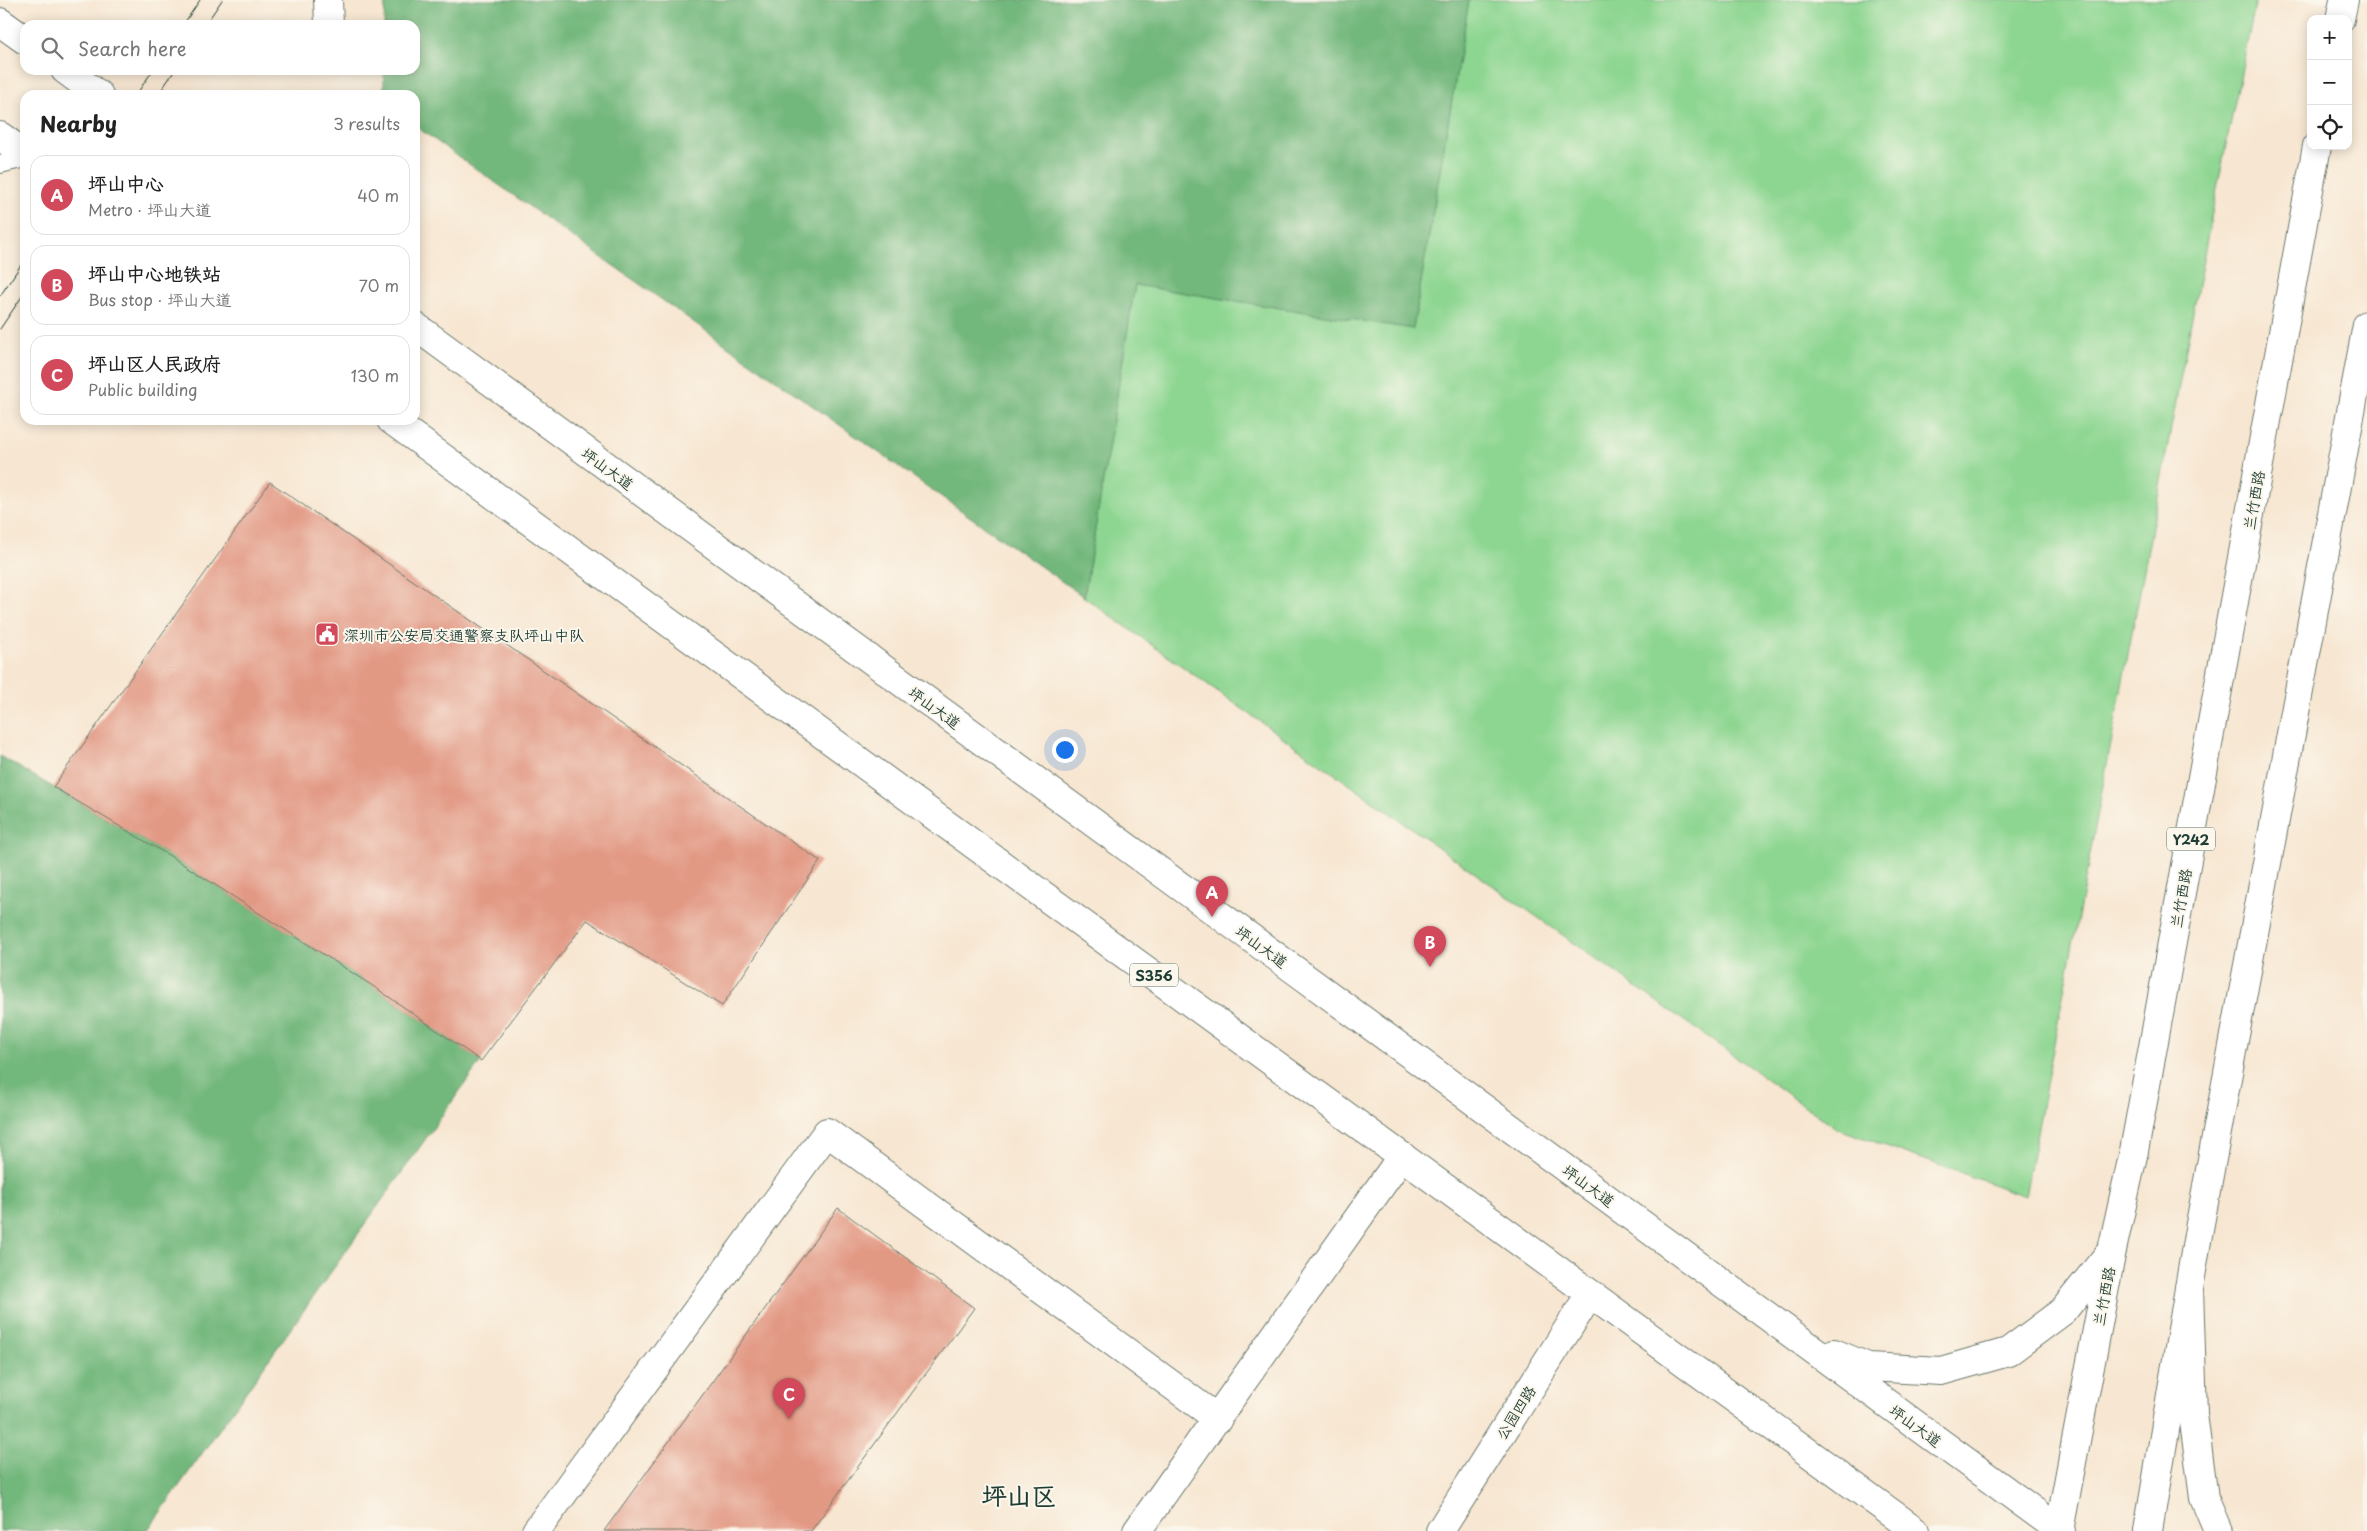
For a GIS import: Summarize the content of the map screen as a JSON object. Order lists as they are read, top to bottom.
{
  "streets": {
    "main road": [
      "坪山大道",
      "兰竹西路",
      "Y242",
      "S356",
      "公园四路"
    ]
  },
  "crossings": [
    ["坪山大道", "兰竹西路"],
    ["S356", "公园四路"]
  ],
  "districts": ["坪山区"],
  "places": {
    "public building": ["深圳市公安局交通警察支队坪山中队"]
  },
  "page": {
    "map_buttons": ["+", "−"],
    "search": "Search here",
    "heading": ["Nearby", "3 results"],
    "list": [
      {
        "mark": "A",
        "name": "坪山中心",
        "note": "Metro · 坪山大道",
        "value": "40 m"
      },
      {
        "mark": "B",
        "name": "坪山中心地铁站",
        "note": "Bus stop · 坪山大道",
        "value": "70 m"
      },
      {
        "mark": "C",
        "name": "坪山区人民政府",
        "note": "Public building",
        "value": "130 m"
      }
    ],
    "pins": ["A", "B", "C"]
  }
}
